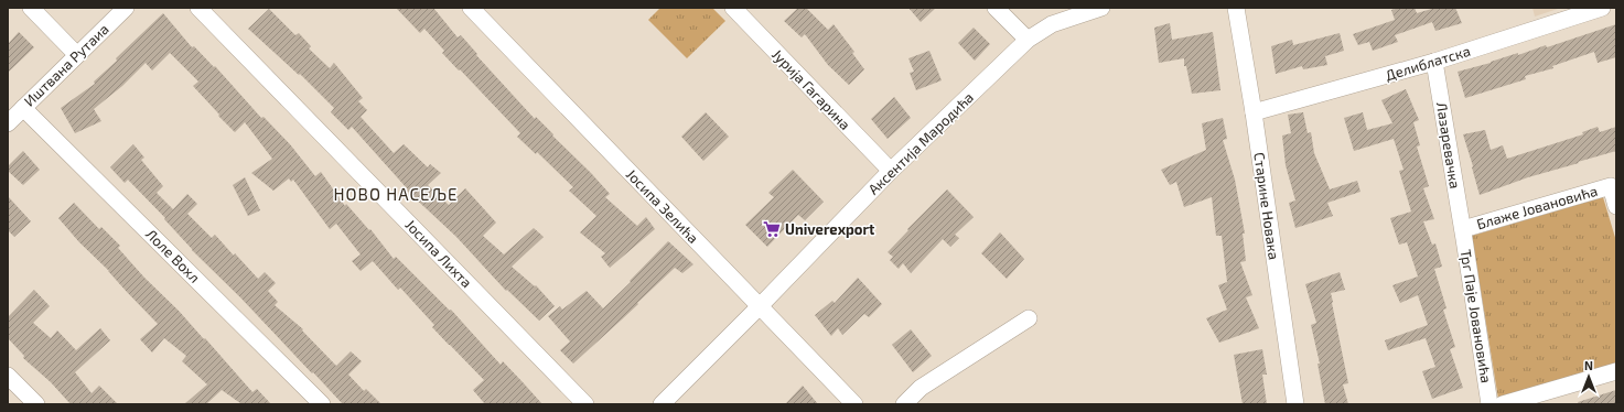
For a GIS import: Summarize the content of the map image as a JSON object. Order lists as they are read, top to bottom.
{
  "streets": {
    "street": [
      "Делиблатска",
      "Иштвана Рутаиа",
      "Јурија Гагарина",
      "Аксентија Мародића",
      "Лазаревачка",
      "Јосипа Зелића",
      "Старине Новака",
      "Блаже Јовановића",
      "Јосипа Лихта",
      "Лоле Вохл",
      "Трг Паје Јовановића"
    ]
  },
  "crossings": [
    ["Делиблатска", "Лазаревачка"],
    ["Делиблатска", "Старине Новака"],
    ["Иштвана Рутаиа", "Лоле Вохл"],
    ["Јурија Гагарина", "Аксентија Мародића"],
    ["Аксентија Мародића", "Јосипа Зелића"],
    ["Лазаревачка", "Блаже Јовановића"],
    ["Лазаревачка", "Трг Паје Јовановића"],
    ["Блаже Јовановића", "Трг Паје Јовановића"]
  ],
  "districts": ["НОВО НАСЕЉЕ"],
  "places": {
    "supermarket": ["Univerexport"]
  },
  "north": "top"
}
